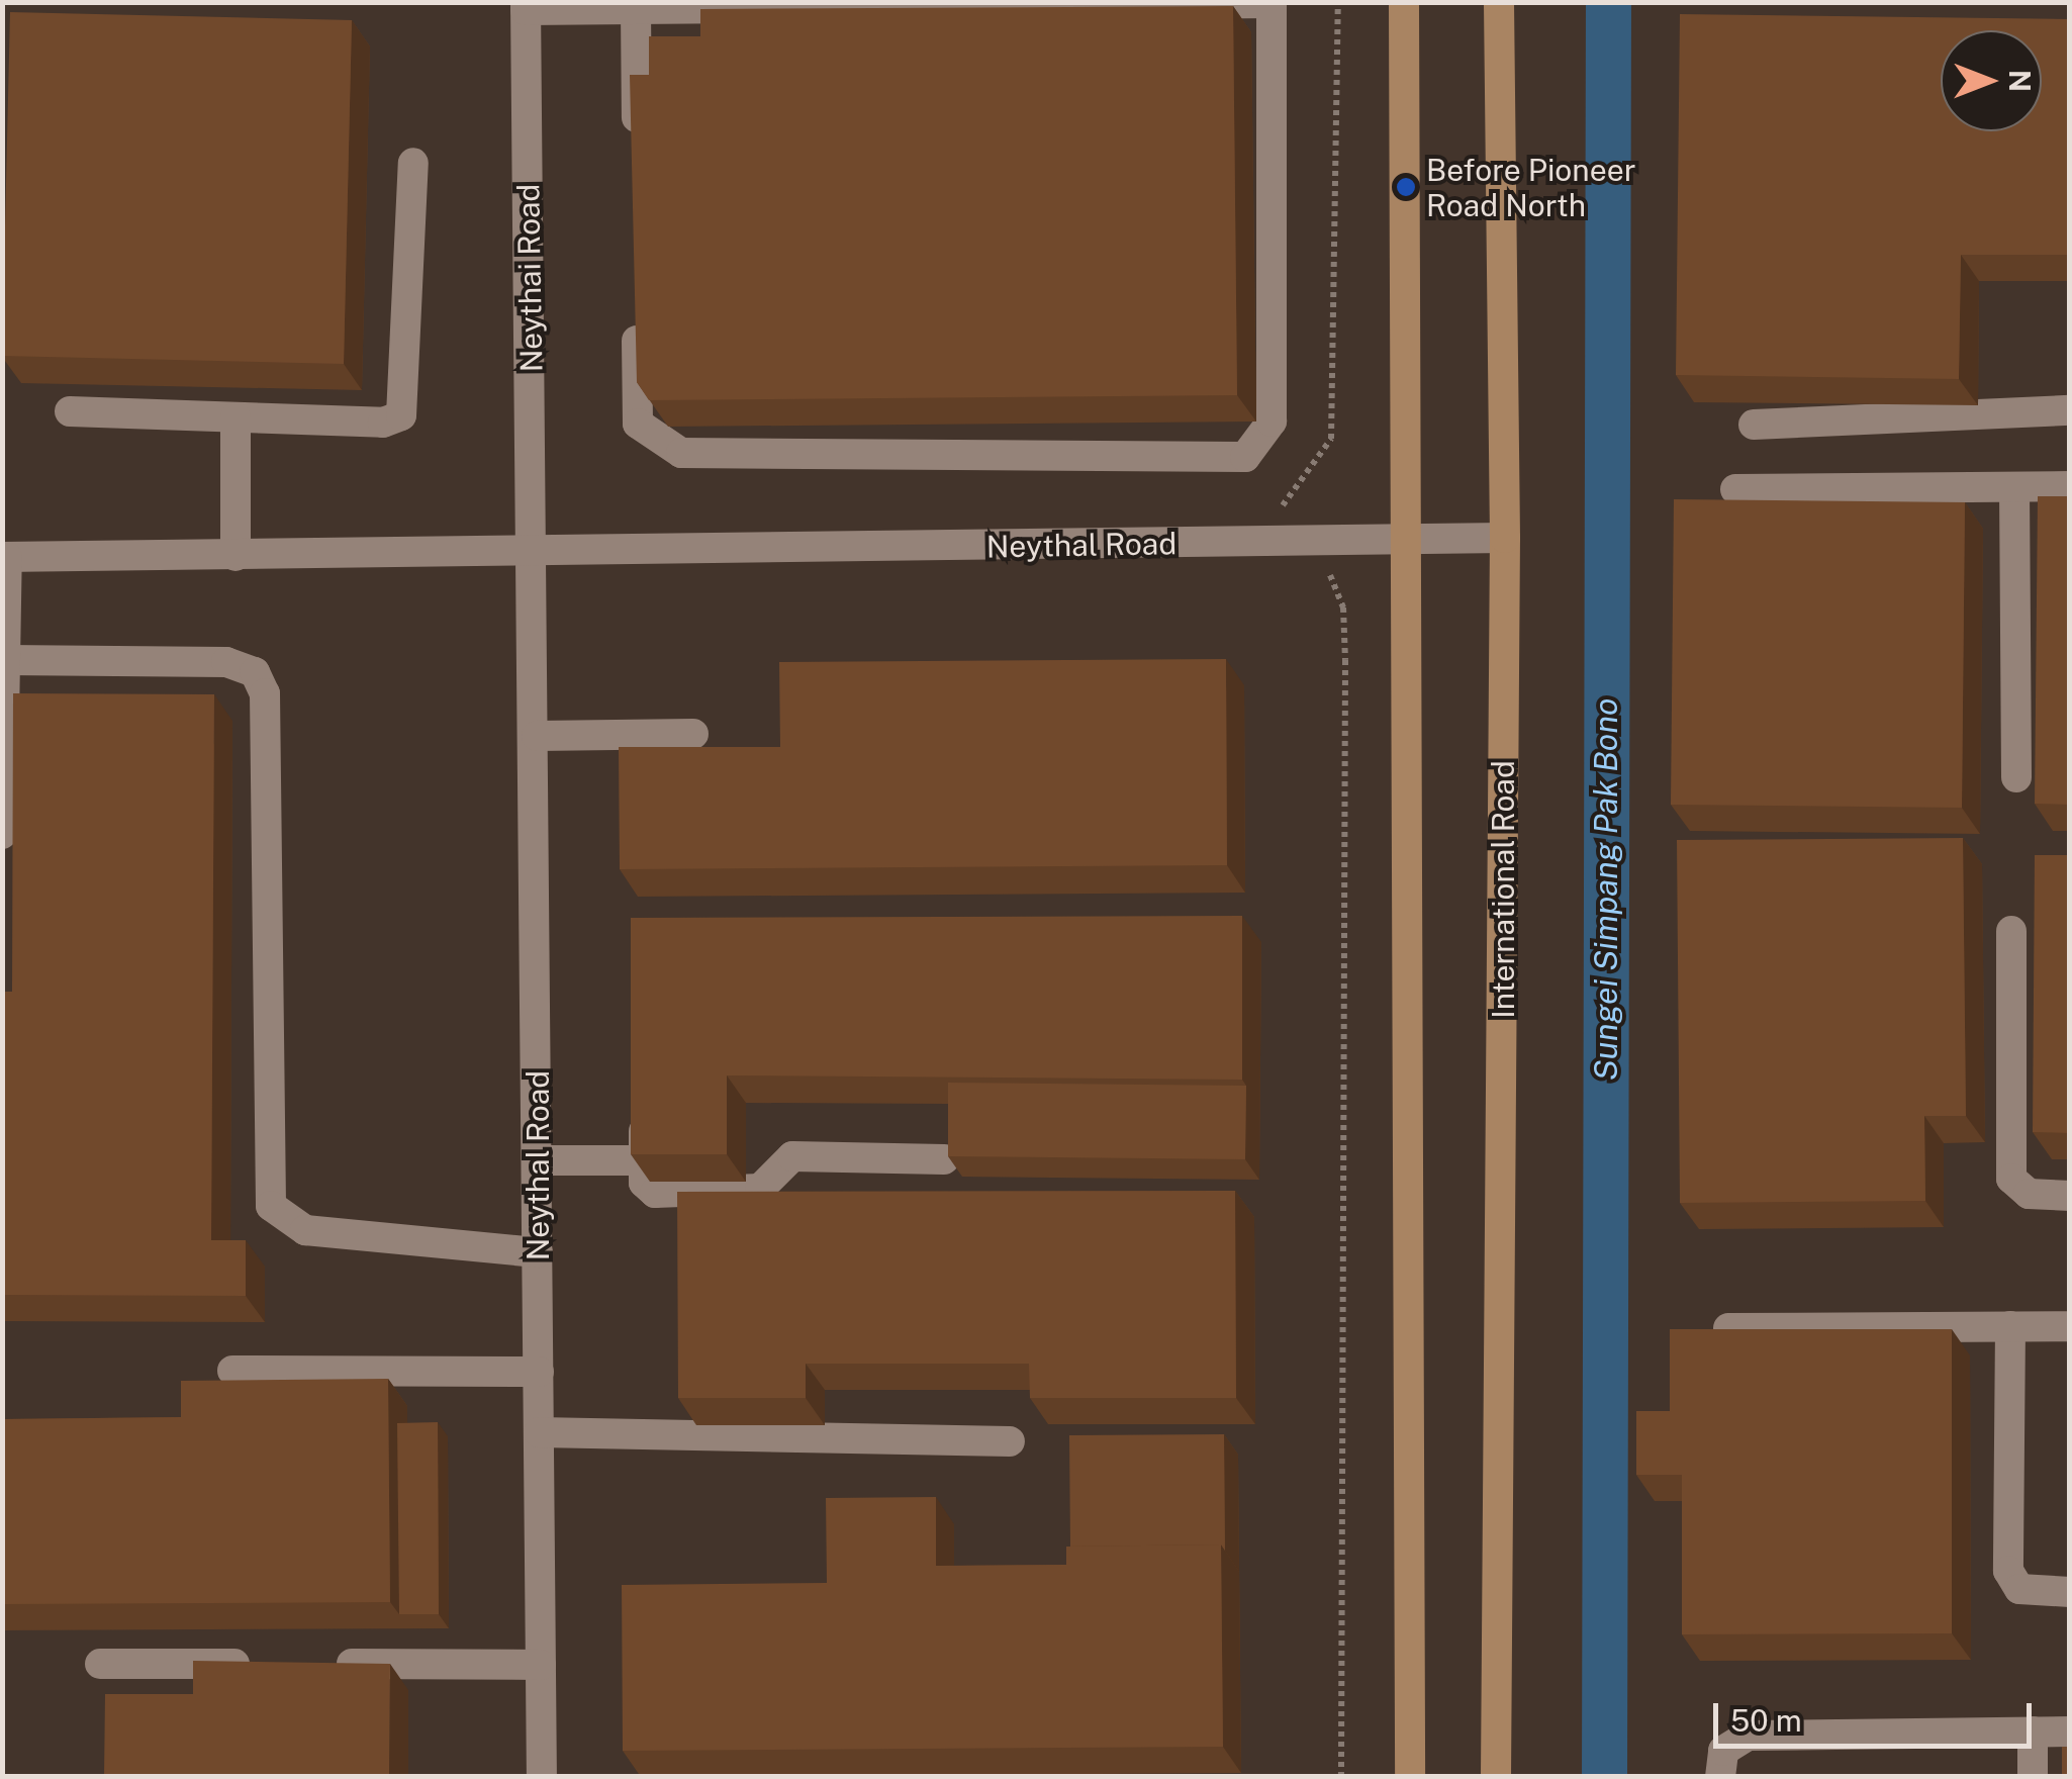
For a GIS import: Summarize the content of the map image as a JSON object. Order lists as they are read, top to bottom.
{
  "streets": {
    "main road": ["International Road"],
    "street": ["Neythai Road", "Neythal Road"]
  },
  "crossings": [
    ["Neythai Road", "Neythal Road"],
    ["Neythal Road", "International Road"]
  ],
  "water": ["Sungei Simpang Pak Bono"],
  "places": ["Before Pioneer Road North"],
  "scale_bar": "50 m",
  "north": "right"
}
